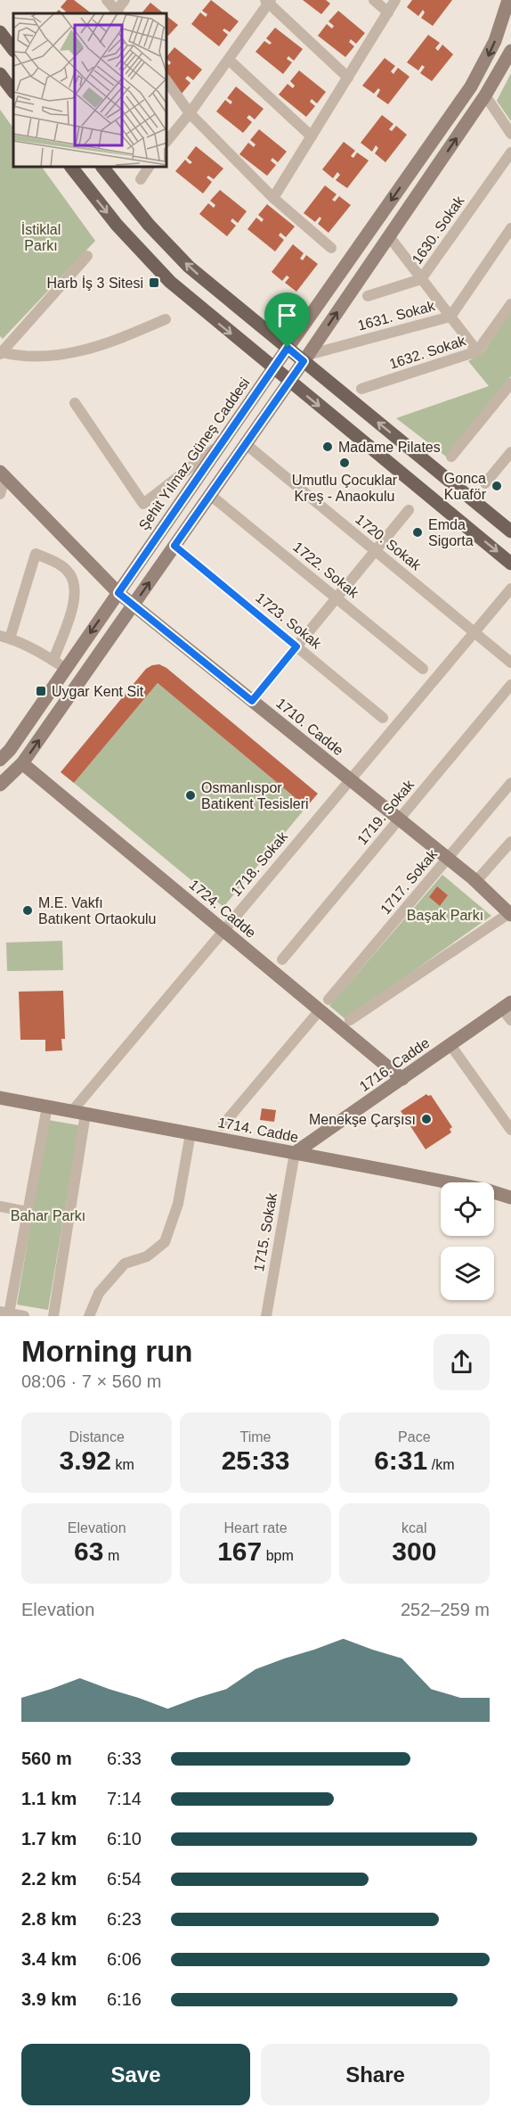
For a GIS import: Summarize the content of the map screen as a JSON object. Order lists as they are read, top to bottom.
{
  "streets": {
    "street": [
      "1630. Sokak",
      "1631. Sokak",
      "1632. Sokak",
      "Şehit Yılmaz Güneş Caddesi",
      "1720. Sokak",
      "1722. Sokak",
      "1723. Sokak",
      "1710. Cadde",
      "1719. Sokak",
      "1718. Sokak",
      "1717. Sokak",
      "1724. Cadde",
      "1716. Cadde",
      "1714. Cadde",
      "1715. Sokak"
    ]
  },
  "crossings": [
    ["Şehit Yılmaz Güneş Caddesi", "1710. Cadde"],
    ["1720. Sokak", "1718. Sokak"],
    ["1710. Cadde", "1719. Sokak"],
    ["1710. Cadde", "1718. Sokak"],
    ["1710. Cadde", "1717. Sokak"],
    ["1718. Sokak", "1724. Cadde"],
    ["1718. Sokak", "1714. Cadde"],
    ["1717. Sokak", "1724. Cadde"],
    ["1724. Cadde", "1716. Cadde"],
    ["1716. Cadde", "1714. Cadde"],
    ["1716. Cadde", "1715. Sokak"],
    ["1714. Cadde", "1715. Sokak"]
  ],
  "parks": ["İstiklal Parkı", "Başak Parkı", "Bahar Parkı"],
  "places": {
    "transit": ["Harb İş 3 Sitesi", "Uygar Kent Sit"],
    "other": [
      "Madame Pilates",
      "Umutlu Çocuklar Kreş - Anaokulu",
      "Gonca Kuaför",
      "Emda Sigorta",
      "Osmanlıspor Batıkent Tesisleri",
      "M.E. Vakfı Batıkent Ortaokulu",
      "Menekşe Çarşısı"
    ]
  },
  "page": {
    "heading": ["Morning run", "08:06 · 7 × 560 m"],
    "stats": [
      ["Distance", "3.92 km"],
      ["Time", "25:33"],
      ["Pace", "6:31 /km"],
      ["Elevation", "63 m"],
      ["Heart rate", "167 bpm"],
      ["kcal", "300"]
    ],
    "chart": ["Elevation", "252–259 m"],
    "list": [
      {
        "name": "560 m",
        "note": "6:33"
      },
      {
        "name": "1.1 km",
        "note": "7:14"
      },
      {
        "name": "1.7 km",
        "note": "6:10"
      },
      {
        "name": "2.2 km",
        "note": "6:54"
      },
      {
        "name": "2.8 km",
        "note": "6:23"
      },
      {
        "name": "3.4 km",
        "note": "6:06"
      },
      {
        "name": "3.9 km",
        "note": "6:16"
      }
    ],
    "buttons": ["Save", "Share"]
  }
}
